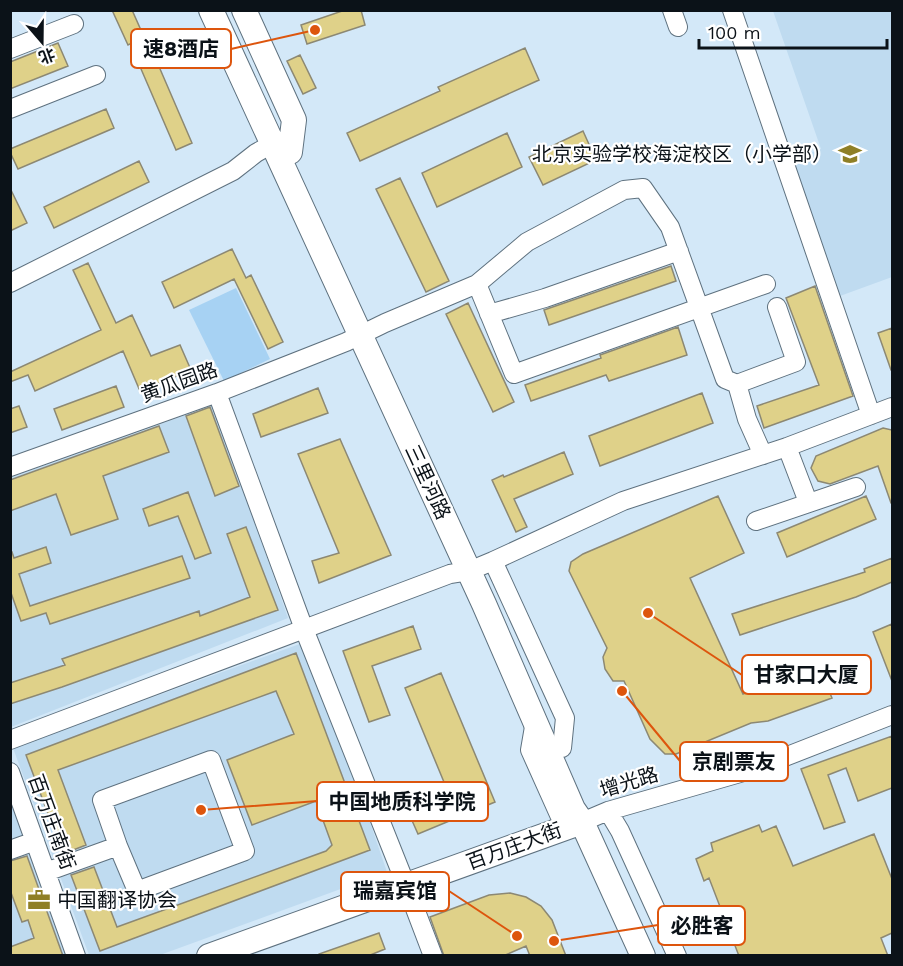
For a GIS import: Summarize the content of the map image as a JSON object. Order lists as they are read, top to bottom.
{
  "streets": {
    "main road": ["三里河路", "百万庄大街"],
    "street": ["黄瓜园路", "增光路", "百万庄南街"]
  },
  "crossings": [
    ["黄瓜园路", "三里河路"],
    ["三里河路", "增光路"],
    ["三里河路", "百万庄大街"],
    ["增光路", "百万庄大街"]
  ],
  "places": {
    "other": [
      "速8酒店",
      "甘家口大厦",
      "京剧票友",
      "中国地质科学院",
      "瑞嘉宾馆",
      "必胜客"
    ],
    "school or university": ["北京实验学校海淀校区（小学部）"],
    "office": ["中国翻译协会"]
  },
  "scale_bar": "100 m",
  "north": "bottom"
}
